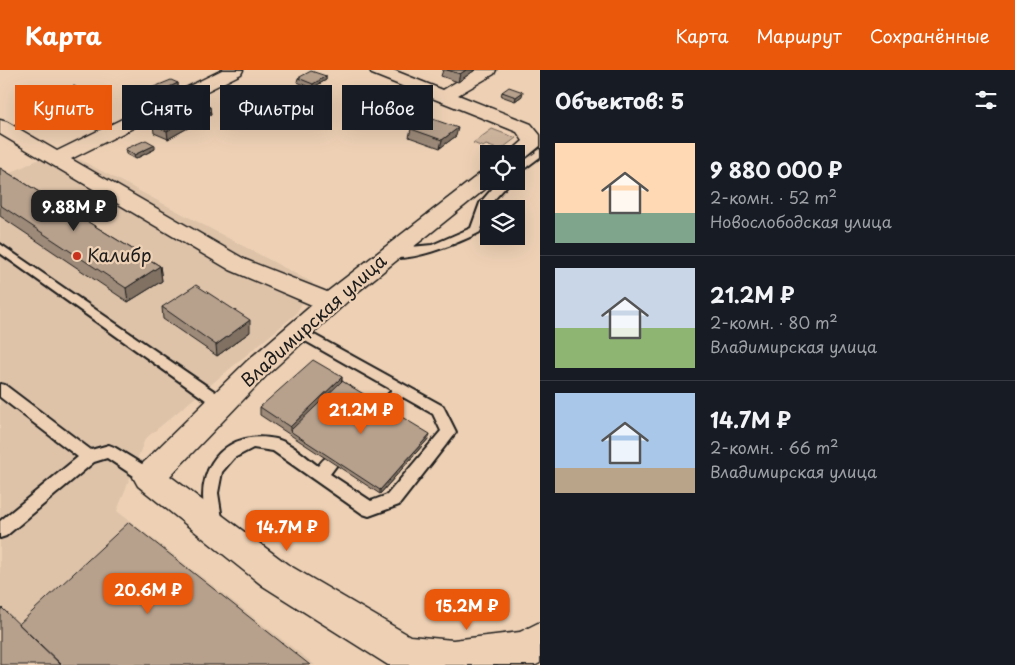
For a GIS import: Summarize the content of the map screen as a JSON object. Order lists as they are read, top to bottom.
{
  "streets": {
    "street": ["Владимирская улица"]
  },
  "places": ["Калибр"],
  "page": {
    "header": "Карта",
    "nav": ["Карта", "Маршрут", "Сохранённые"],
    "heading": "Объектов: 5",
    "chip": [
      "Купить",
      "Снять",
      "Фильтры",
      "Новое"
    ],
    "list": [
      {
        "name": "9 880 000 ₽",
        "note": "2-комн. · 52 m² · Новослободская улица"
      },
      {
        "name": "21.2M ₽",
        "note": "2-комн. · 80 m² · Владимирская улица"
      },
      {
        "name": "14.7M ₽",
        "note": "2-комн. · 66 m² · Владимирская улица"
      }
    ],
    "price": [
      "9.88M ₽",
      "21.2M ₽",
      "14.7M ₽",
      "20.6M ₽",
      "15.2M ₽"
    ]
  }
}
